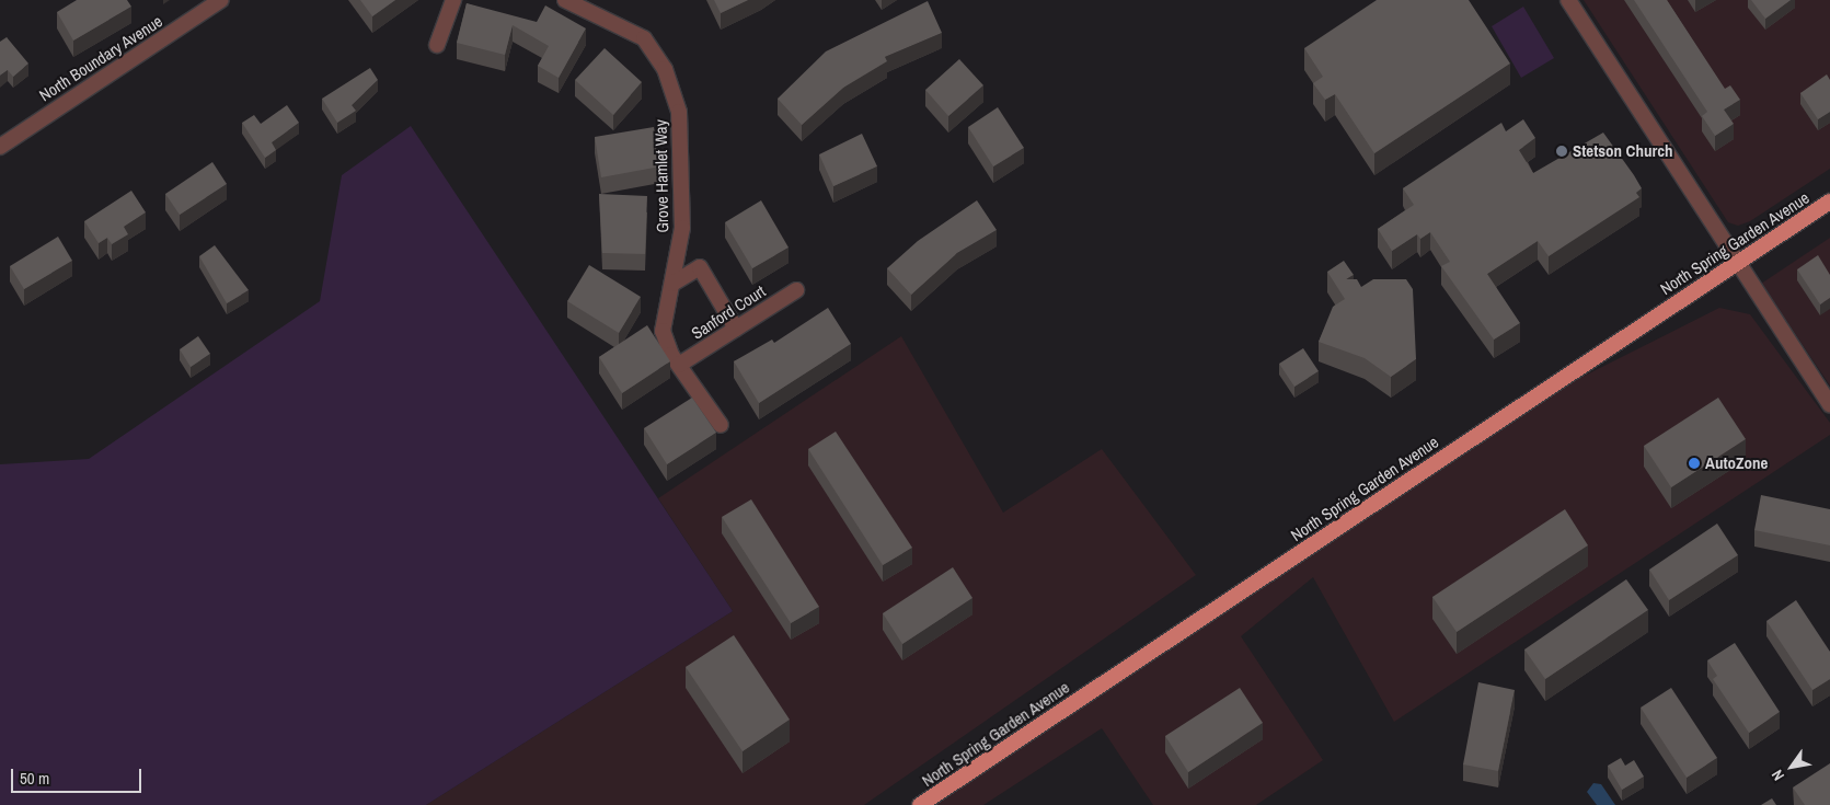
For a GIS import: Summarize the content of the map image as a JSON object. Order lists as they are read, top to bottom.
{
  "streets": {
    "highway": ["North Spring Garden Avenue"],
    "street": ["North Boundary Avenue", "Grove Hamlet Way", "Sanford Court"]
  },
  "crossings": [
    ["Grove Hamlet Way", "Sanford Court"]
  ],
  "places": ["Stetson Church", "AutoZone"],
  "scale_bar": "50 m",
  "north": "bottom left"
}
